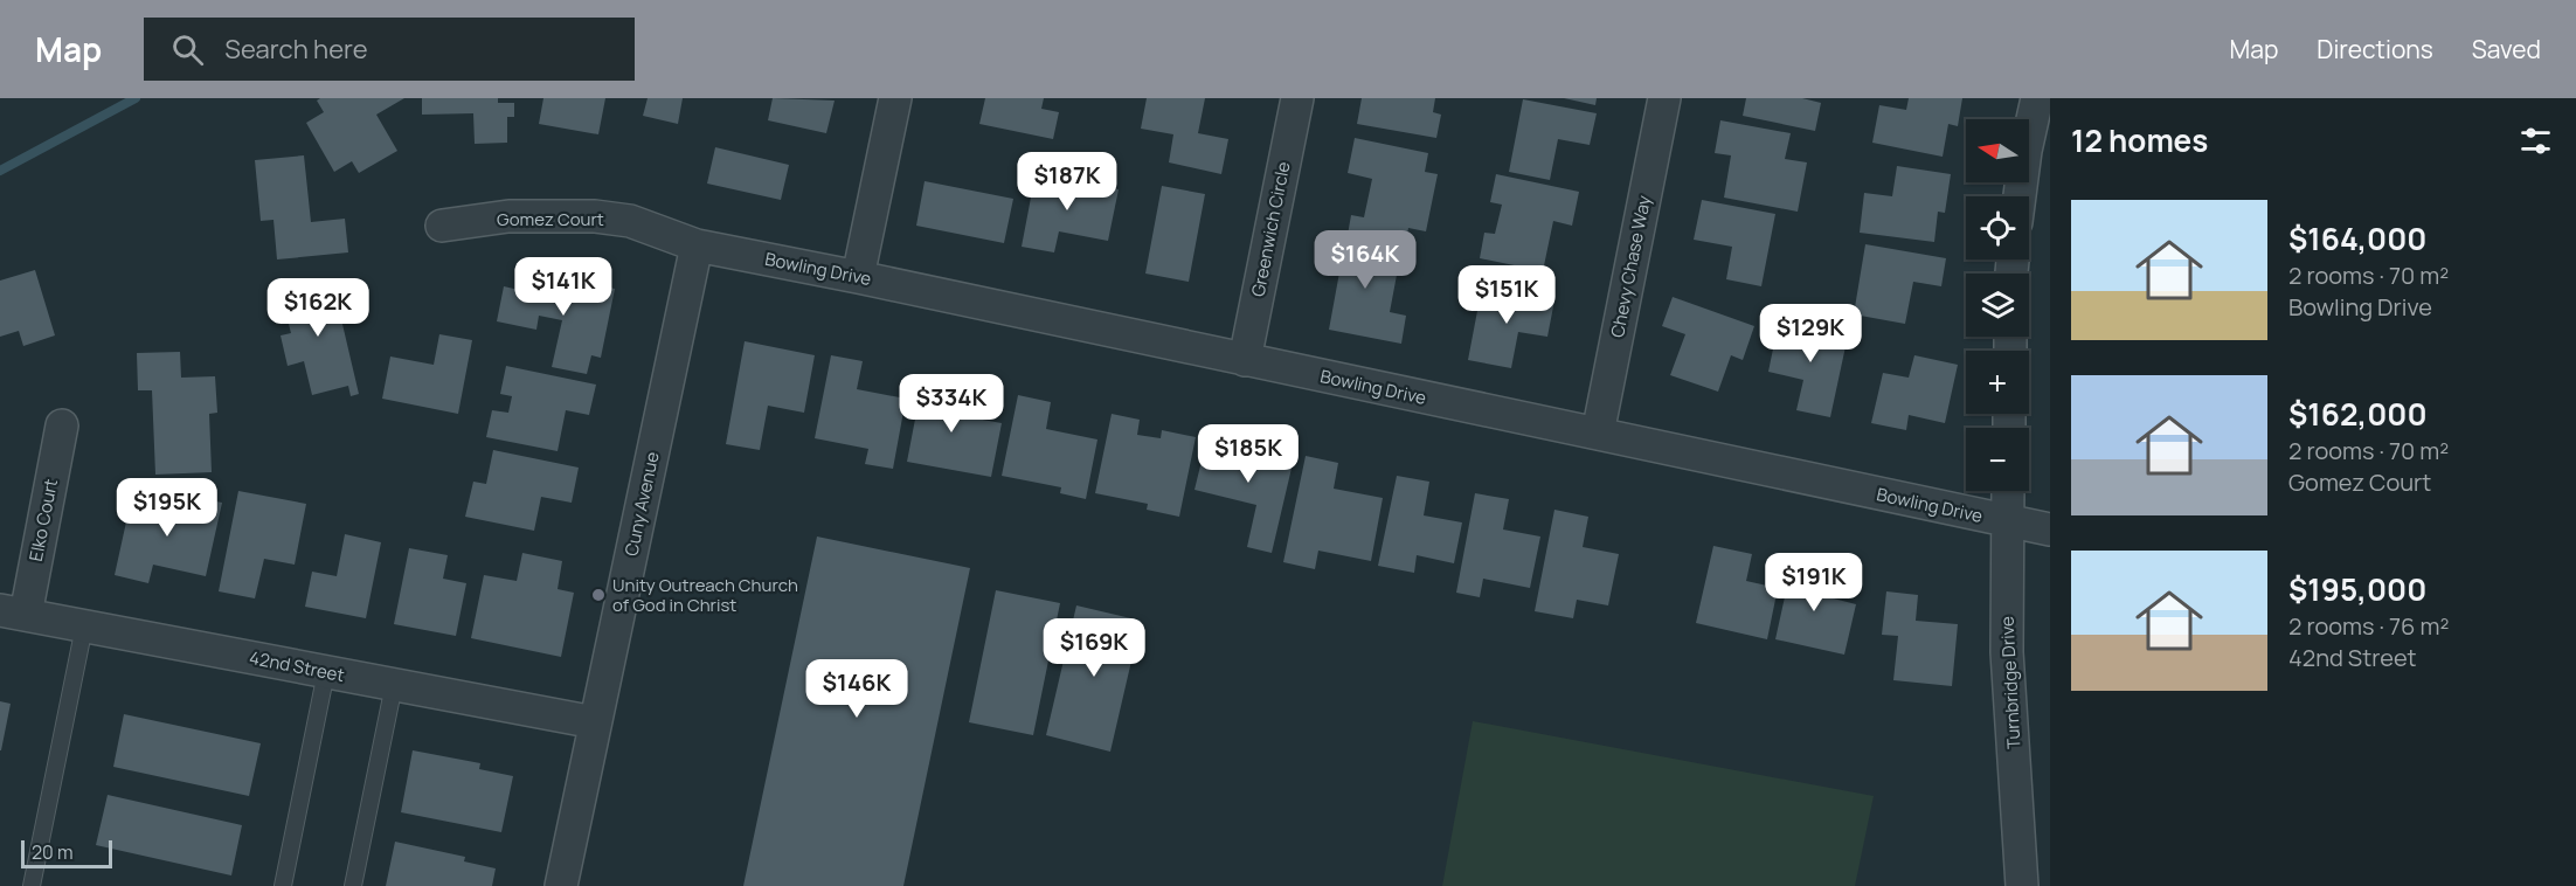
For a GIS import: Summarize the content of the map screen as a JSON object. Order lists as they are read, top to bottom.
{
  "streets": {
    "street": [
      "Gomez Court",
      "Greenwich Circle",
      "Chevy Chase Way",
      "Bowling Drive",
      "Cuny Avenue",
      "Elko Court",
      "42nd Street",
      "Turnbridge Drive"
    ]
  },
  "crossings": [
    ["Gomez Court", "Bowling Drive"],
    ["Gomez Court", "Cuny Avenue"],
    ["Greenwich Circle", "Bowling Drive"],
    ["Chevy Chase Way", "Bowling Drive"],
    ["Bowling Drive", "Cuny Avenue"],
    ["Bowling Drive", "Turnbridge Drive"],
    ["Cuny Avenue", "42nd Street"],
    ["Elko Court", "42nd Street"]
  ],
  "places": ["Unity Outreach Church of God in Christ"],
  "scale_bar": "20 m",
  "north": "left",
  "page": {
    "header": "Map",
    "search": "Search here",
    "nav": ["Map", "Directions", "Saved"],
    "heading": "12 homes",
    "map_buttons": ["+", "−"],
    "price": [
      "$187K",
      "$164K",
      "$141K",
      "$151K",
      "$162K",
      "$129K",
      "$334K",
      "$185K",
      "$195K",
      "$191K",
      "$169K",
      "$146K"
    ],
    "list": [
      {
        "name": "$164,000",
        "note": "2 rooms · 70 m² · Bowling Drive"
      },
      {
        "name": "$162,000",
        "note": "2 rooms · 70 m² · Gomez Court"
      },
      {
        "name": "$195,000",
        "note": "2 rooms · 76 m² · 42nd Street"
      }
    ],
    "scale": "20 m"
  }
}
